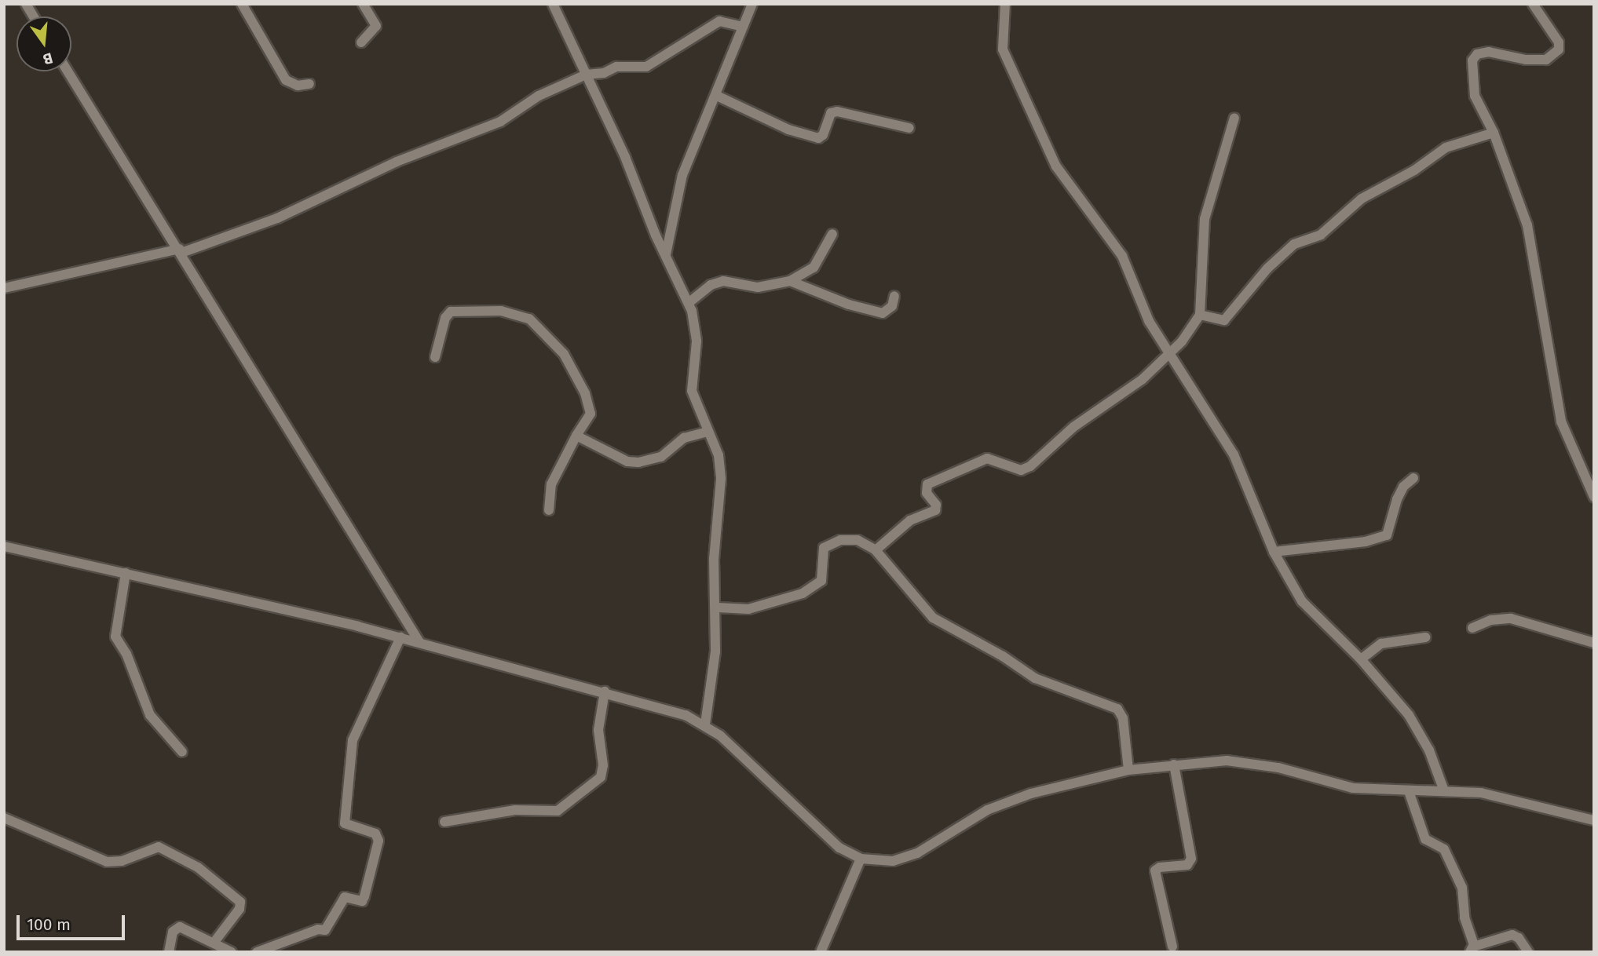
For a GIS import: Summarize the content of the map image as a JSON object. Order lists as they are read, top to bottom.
{
  "scale_bar": "100 m",
  "north": "bottom"
}
